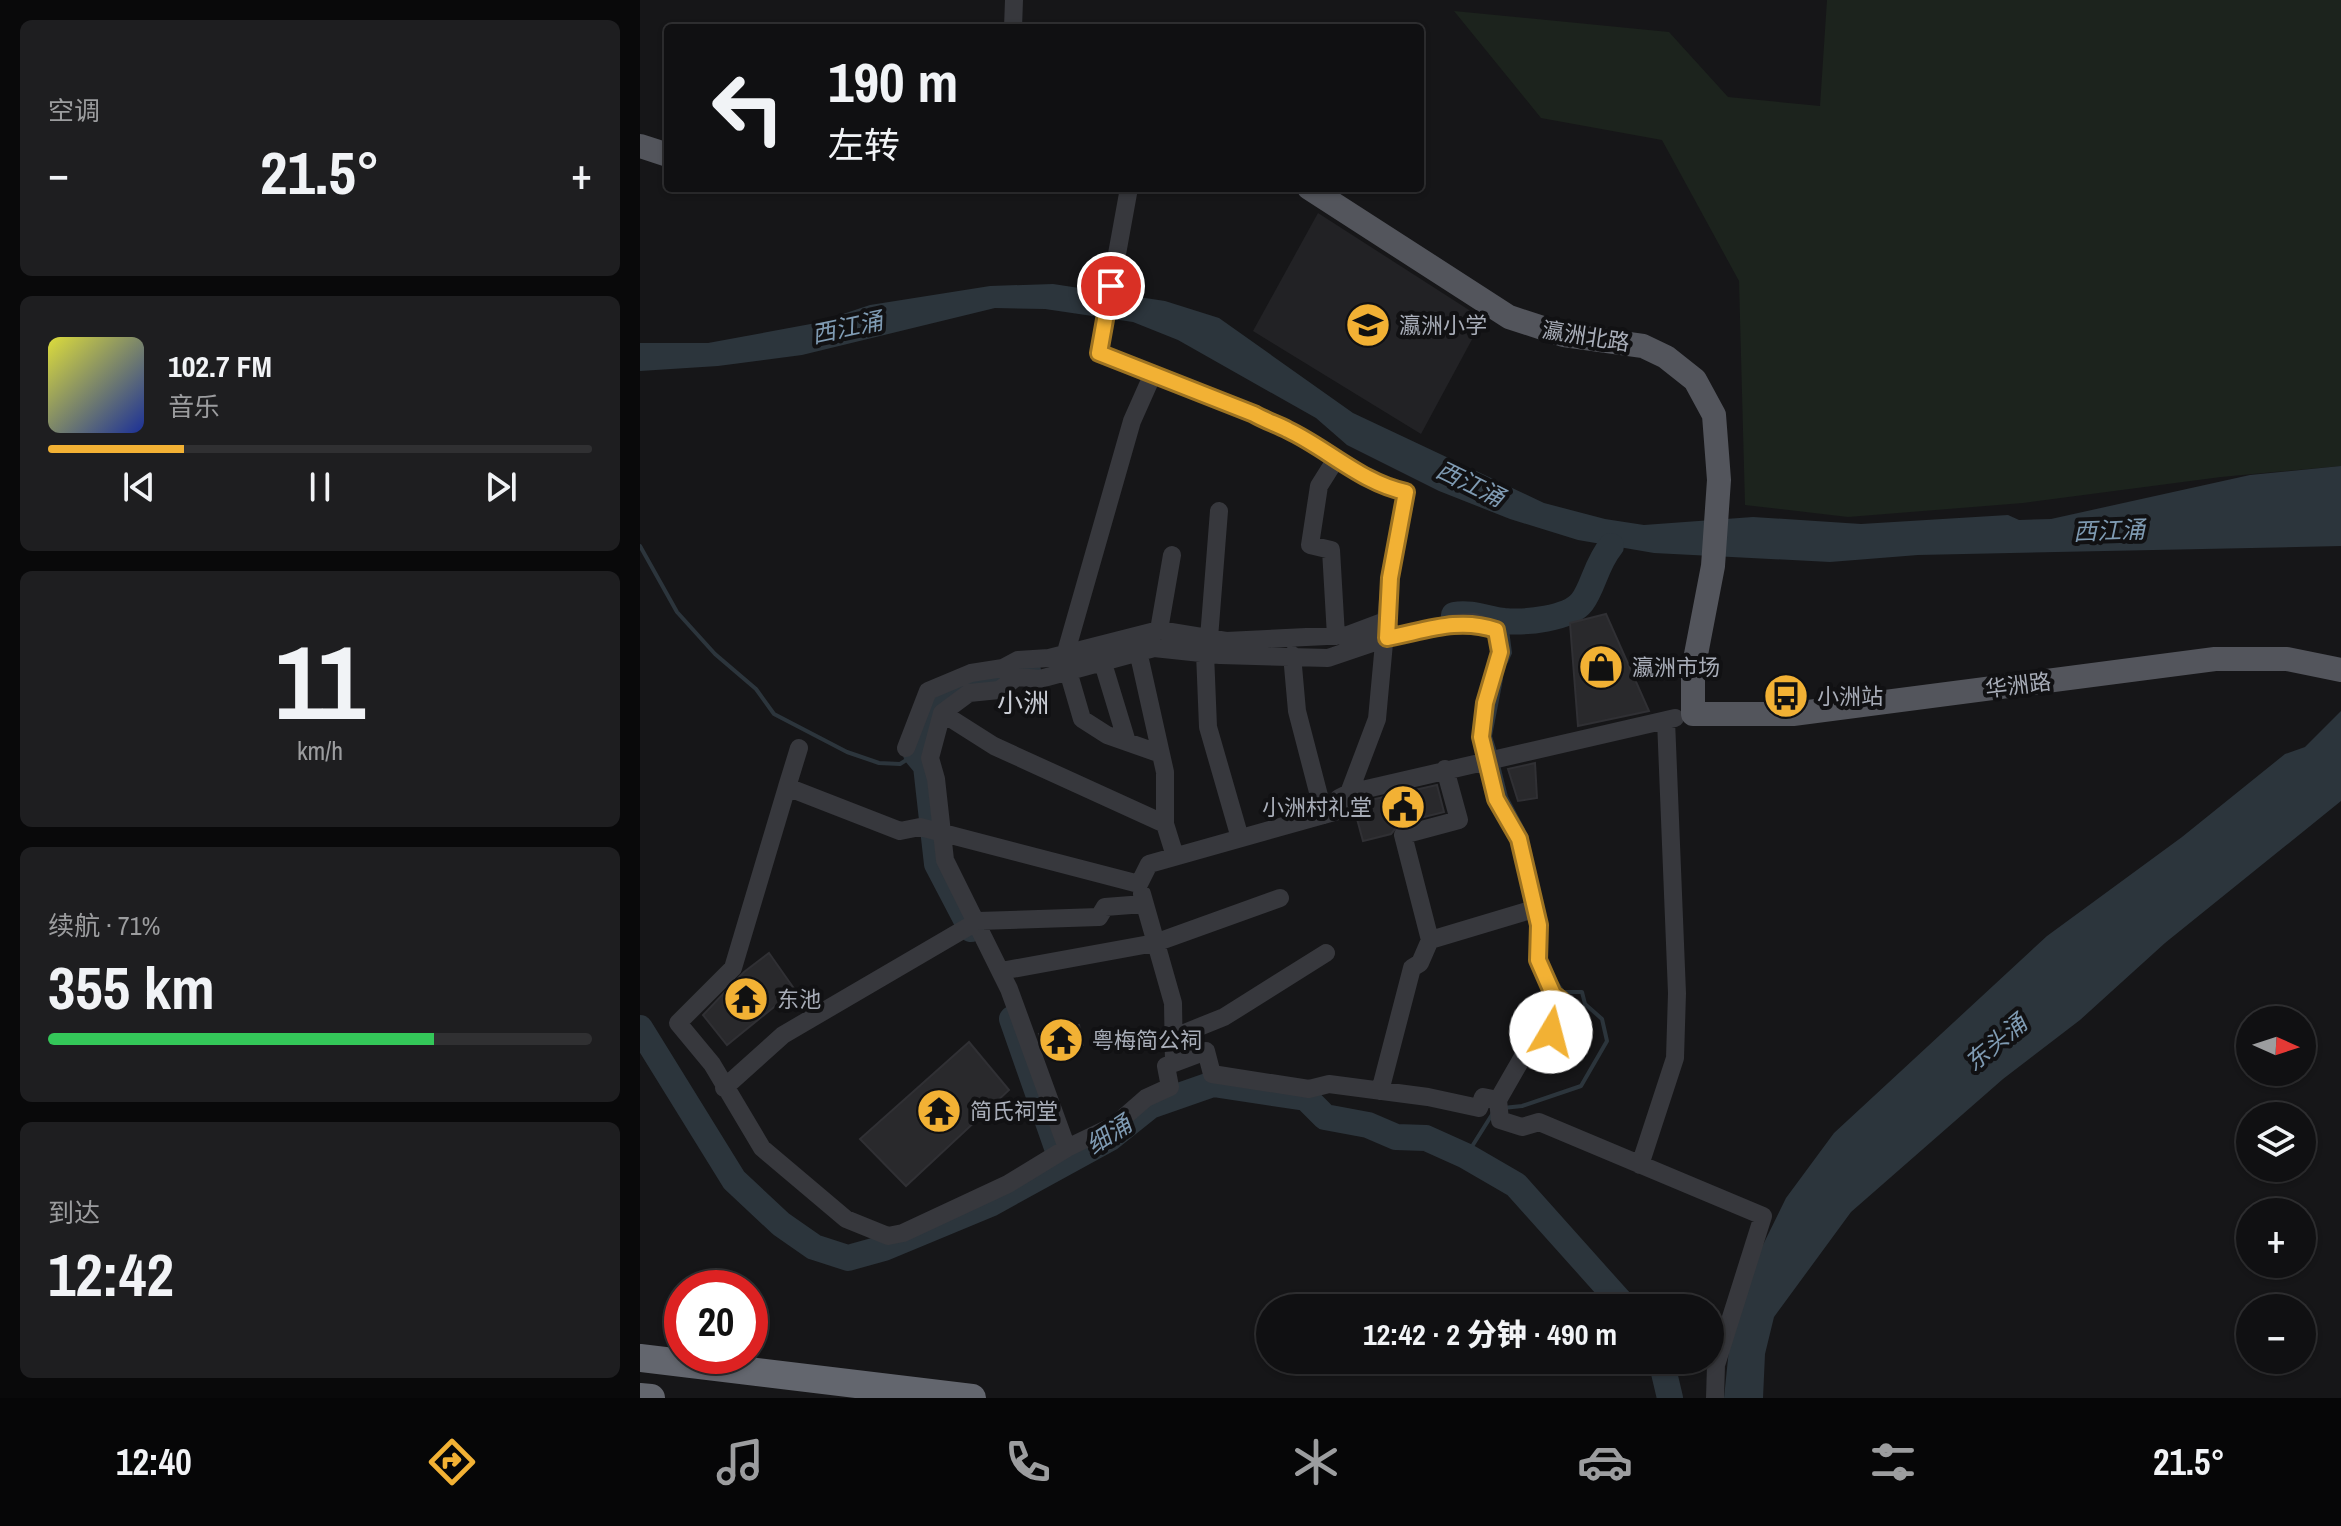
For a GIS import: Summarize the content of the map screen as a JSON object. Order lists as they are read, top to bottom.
{
  "streets": {
    "main road": ["瀛洲北路", "华洲路"]
  },
  "crossings": [
    ["瀛洲北路", "华洲路"]
  ],
  "districts": ["小洲"],
  "water": ["西江涌", "东头涌", "细涌"],
  "places": {
    "school or university": ["瀛洲小学"],
    "shop": ["瀛洲市场"],
    "bus stop": ["小洲站"],
    "public building": ["小洲村礼堂"],
    "temple": ["东池", "粤梅简公祠", "简氏祠堂"]
  },
  "north": "right",
  "page": {
    "tile": [
      "空调",
      ["11", "km/h"],
      ["续航 · 71%", "355 km"],
      ["到达", "12:42"]
    ],
    "turn": ["190 m", "左转"],
    "heat": ["−", "21.5°", "+"],
    "song": ["102.7 FM", "音乐"],
    "map_buttons": ["+", "−"],
    "limit": "20",
    "trip": "12:42 · 2 分钟 · 490 m",
    "tabs": ["12:40", "21.5°"]
  }
}
